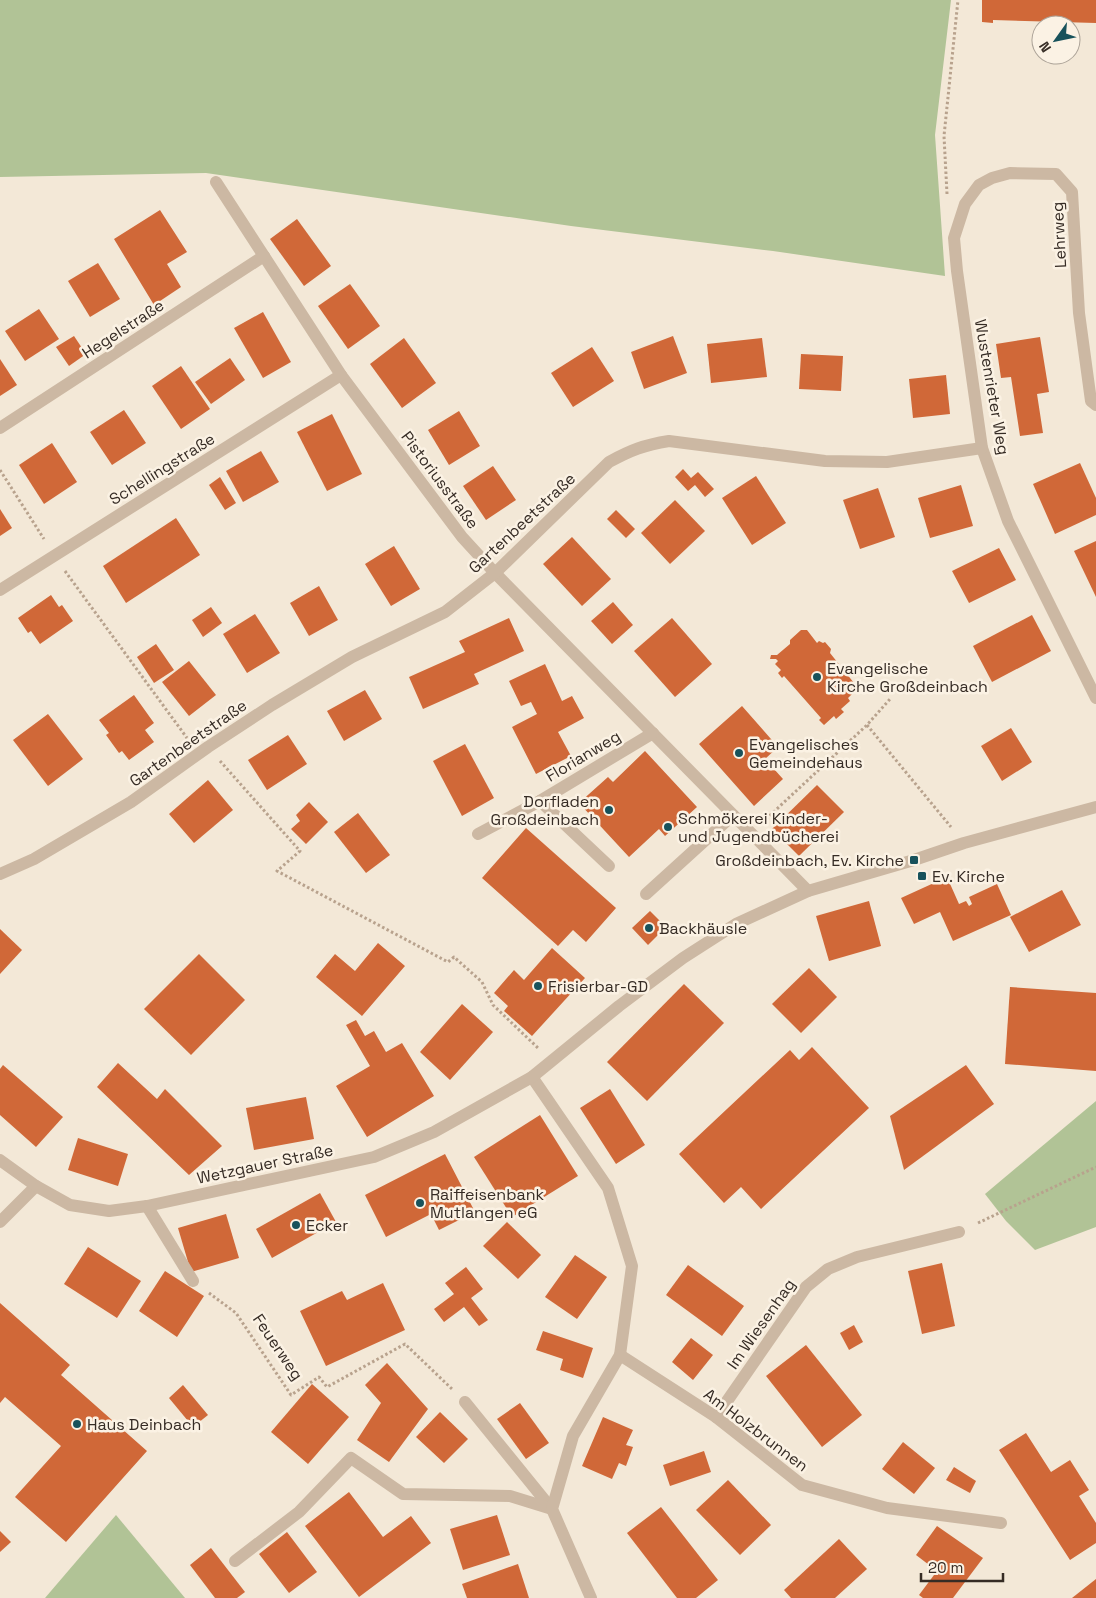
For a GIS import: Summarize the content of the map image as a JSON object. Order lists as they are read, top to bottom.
{
  "streets": {
    "street": [
      "Lehrweg",
      "Hegelstraße",
      "Wustenrieter Weg",
      "Schellingstraße",
      "Pistoriusstraße",
      "Gartenbeetstraße",
      "Florianweg",
      "Wetzgauer Straße",
      "Im Wiesenhag",
      "Am Holzbrunnen"
    ],
    "path": ["Feuerweg"]
  },
  "crossings": [
    ["Lehrweg", "Wustenrieter Weg"],
    ["Hegelstraße", "Pistoriusstraße"],
    ["Wustenrieter Weg", "Gartenbeetstraße"],
    ["Schellingstraße", "Pistoriusstraße"],
    ["Pistoriusstraße", "Gartenbeetstraße"],
    ["Pistoriusstraße", "Florianweg"],
    ["Pistoriusstraße", "Wetzgauer Straße"],
    ["Im Wiesenhag", "Am Holzbrunnen"]
  ],
  "places": {
    "other": [
      "Evangelische Kirche Großdeinbach",
      "Evangelisches Gemeindehaus",
      "Dorfladen Großdeinbach",
      "Schmökerei Kinder- und Jugendbücherei",
      "Backhäusle",
      "Frisierbar-GD",
      "Raiffeisenbank Mutlangen eG",
      "Ecker",
      "Haus Deinbach"
    ],
    "transit": ["Großdeinbach, Ev. Kirche", "Ev. Kirche"]
  },
  "scale_bar": "20 m",
  "north": "bottom left"
}
